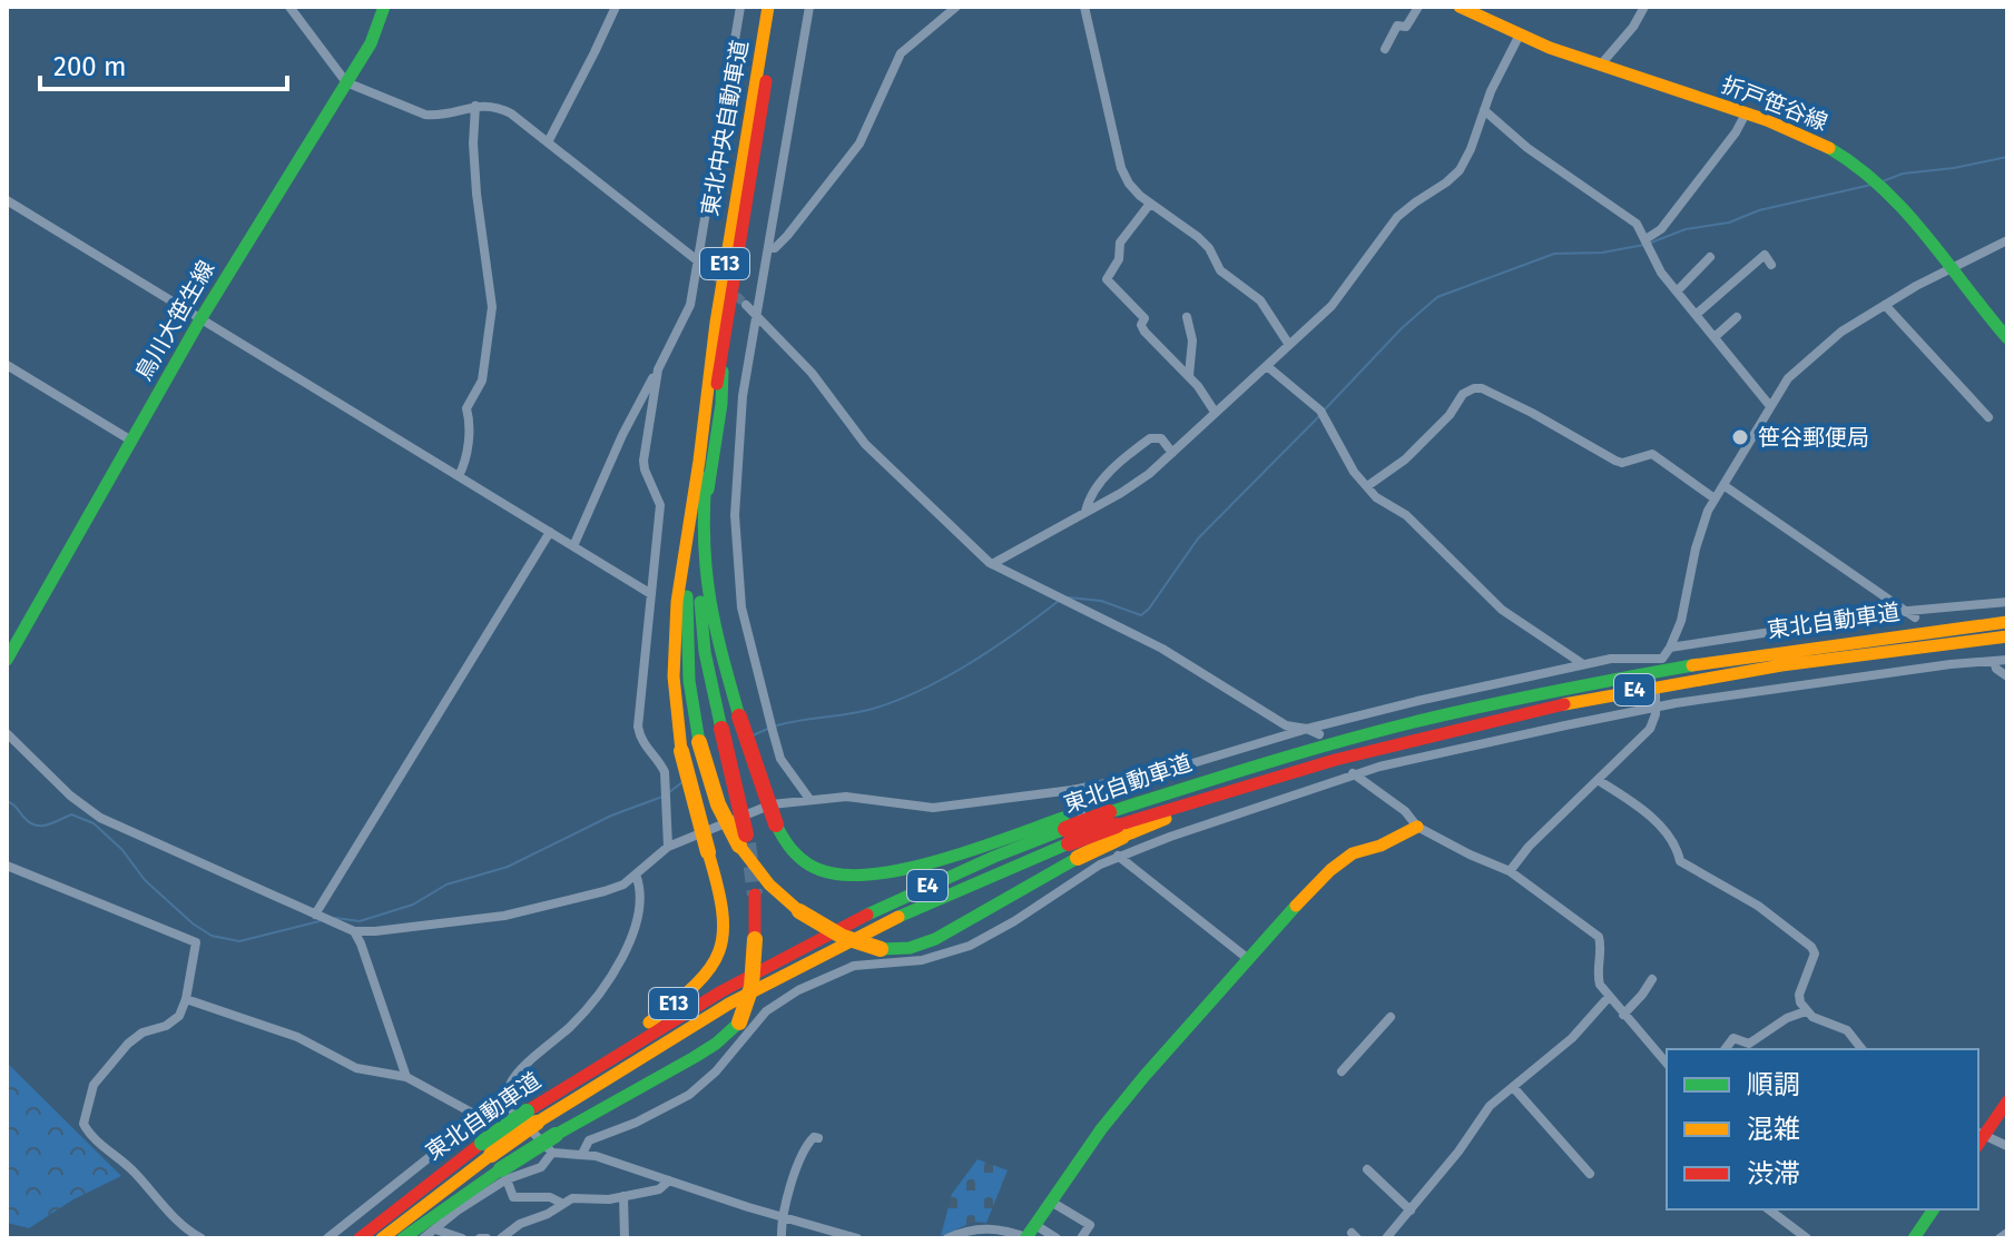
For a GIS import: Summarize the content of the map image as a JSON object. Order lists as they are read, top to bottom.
{
  "streets": {
    "main road": [
      "折戸笹谷線",
      "東北中央自動車道",
      "E13",
      "鳥川大笹生線",
      "東北自動車道",
      "E4"
    ]
  },
  "crossings": [
    ["東北中央自動車道", "E13"],
    ["E13", "東北自動車道"]
  ],
  "places": ["笹谷郵便局"],
  "legend": ["順調", "混雑", "渋滞"],
  "scale_bar": "200 m"
}
